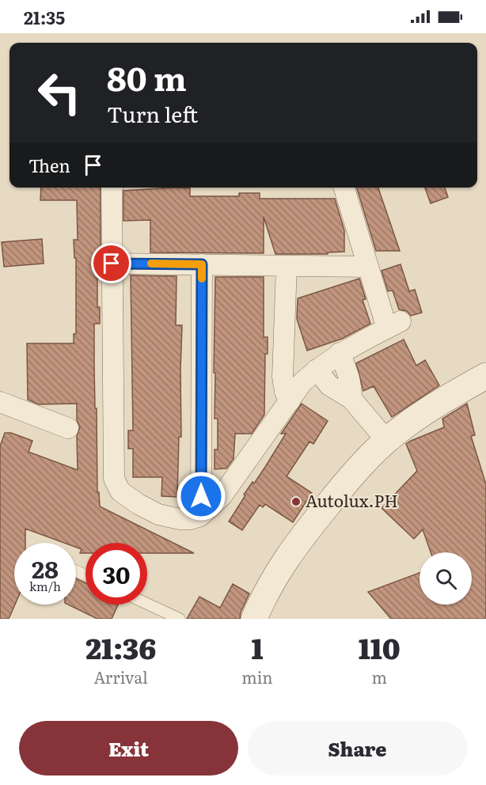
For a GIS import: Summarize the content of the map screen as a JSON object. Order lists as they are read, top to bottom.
{
  "places": ["Autolux.PH"],
  "page": {
    "status": "21:35",
    "turn": ["80 m", "Turn left"],
    "then": "Then",
    "speed": "28 km/h",
    "limit": "30",
    "eta": [
      "21:36",
      "Arrival",
      "1",
      "min",
      "110",
      "m"
    ],
    "buttons": ["Exit", "Share"]
  }
}
